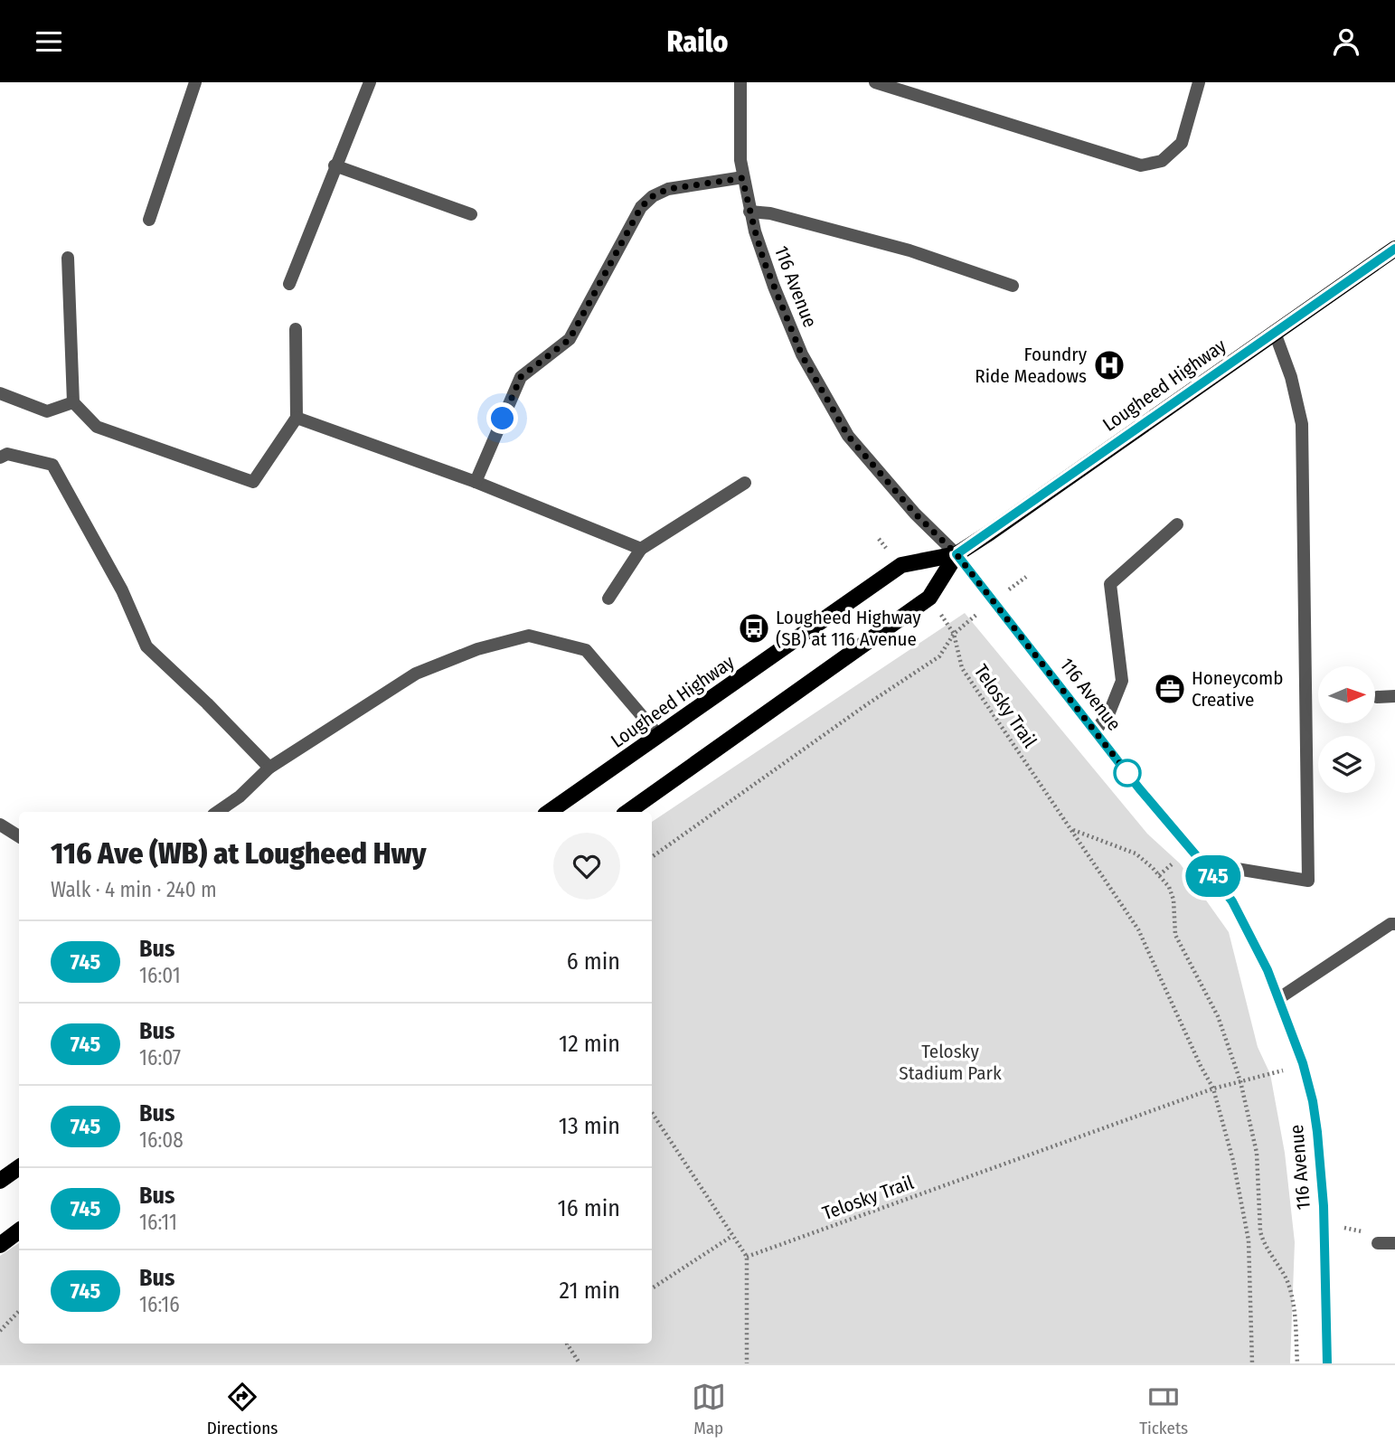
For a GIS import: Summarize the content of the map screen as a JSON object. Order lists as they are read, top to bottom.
{
  "streets": {
    "main road": ["Lougheed Highway"],
    "street": ["116 Avenue"],
    "path": ["Telosky Trail"]
  },
  "crossings": [
    ["116 Avenue", "Lougheed Highway"],
    ["116 Avenue", "Telosky Trail"]
  ],
  "parks": ["Telosky Stadium Park"],
  "places": {
    "hospital": ["Foundry Ride Meadows"],
    "bus stop": ["Lougheed Highway (SB) at 116 Avenue"],
    "office": ["Honeycomb Creative"]
  },
  "lines": ["bus line 745"],
  "north": "right",
  "page": {
    "header": "Railo",
    "on_map": "745",
    "heading": ["116 Ave (WB) at Lougheed Hwy", "Walk · 4 min · 240 m"],
    "list": [
      {
        "mark": "745",
        "name": "Bus",
        "note": "16:01",
        "value": "6 min"
      },
      {
        "mark": "745",
        "name": "Bus",
        "note": "16:07",
        "value": "12 min"
      },
      {
        "mark": "745",
        "name": "Bus",
        "note": "16:08",
        "value": "13 min"
      },
      {
        "mark": "745",
        "name": "Bus",
        "note": "16:11",
        "value": "16 min"
      },
      {
        "mark": "745",
        "name": "Bus",
        "note": "16:16",
        "value": "21 min"
      }
    ],
    "tabs": ["Directions", "Map", "Tickets"]
  }
}
